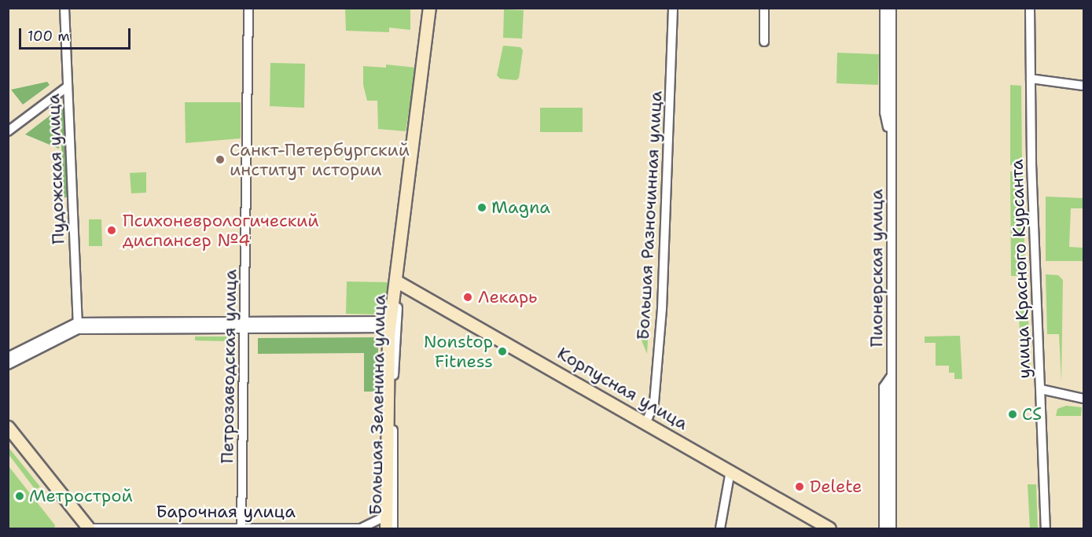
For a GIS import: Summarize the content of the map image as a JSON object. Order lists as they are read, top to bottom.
{
  "streets": {
    "main road": ["Корпусная улица", "Большая Зеленина улица"],
    "street": [
      "Пудожская улица",
      "Большая Разночинная улица",
      "Пионерская улица",
      "улица Красного Курсанта",
      "Петрозаводская улица",
      "Барочная улица"
    ]
  },
  "crossings": [
    ["Большая Разночинная улица", "Корпусная улица"],
    ["Петрозаводская улица", "Барочная улица"],
    ["Корпусная улица", "Большая Зеленина улица"],
    ["Большая Зеленина улица", "Барочная улица"]
  ],
  "places": [
    "Санкт-Петербургский институт истории",
    "Magna",
    "Психоневрологический диспансер №4",
    "Лекарь",
    "Nonstop Fitness",
    "CS",
    "Delete",
    "Метрострой"
  ],
  "scale_bar": "100 m"
}
